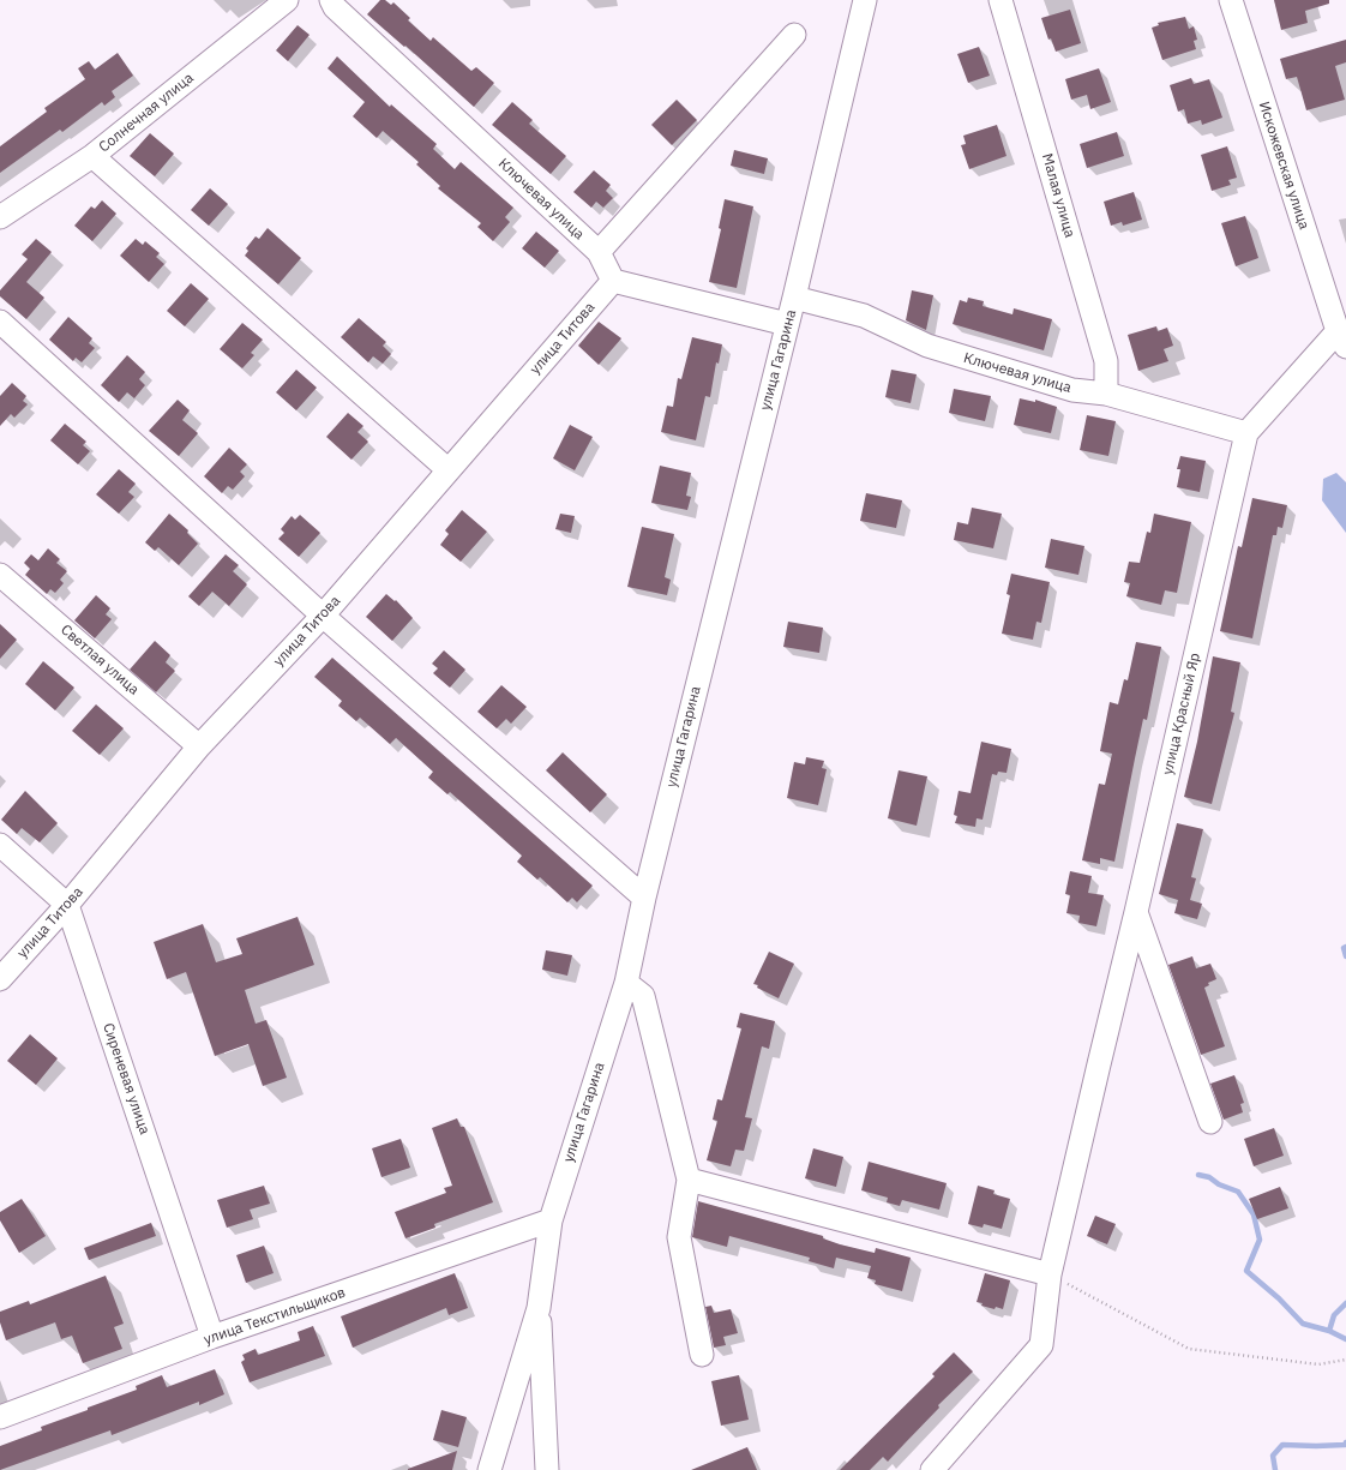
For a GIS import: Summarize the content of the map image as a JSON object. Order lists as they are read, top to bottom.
{
  "streets": {
    "street": [
      "Солнечная улица",
      "Искожевская улица",
      "Малая улица",
      "Ключевая улица",
      "улица Титова",
      "улица Гагарина",
      "Светлая улица",
      "улица Красный Яр",
      "Сиреневая улица",
      "улица Текстильщиков"
    ]
  },
  "crossings": [
    ["Искожевская улица", "улица Красный Яр"],
    ["Малая улица", "Ключевая улица"],
    ["Ключевая улица", "улица Титова"],
    ["Ключевая улица", "улица Гагарина"],
    ["Ключевая улица", "улица Красный Яр"],
    ["улица Титова", "Светлая улица"],
    ["улица Титова", "Сиреневая улица"],
    ["улица Гагарина", "улица Текстильщиков"],
    ["Сиреневая улица", "улица Текстильщиков"]
  ]
}
